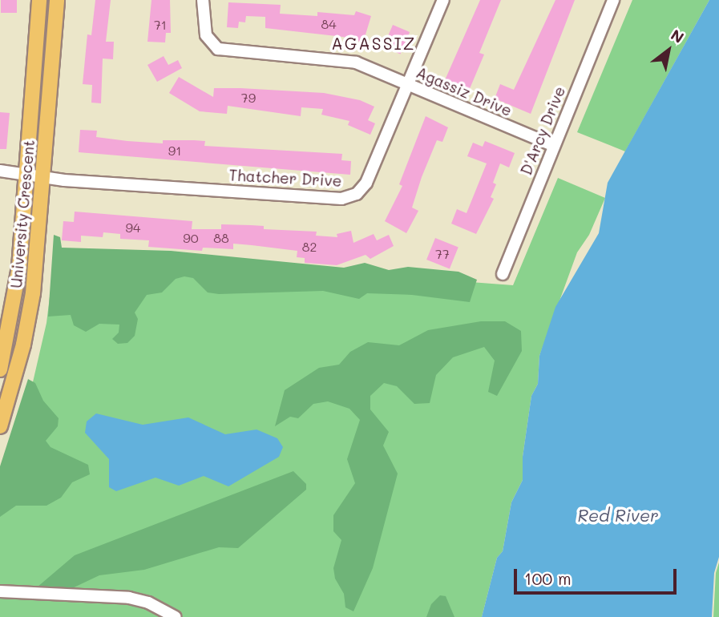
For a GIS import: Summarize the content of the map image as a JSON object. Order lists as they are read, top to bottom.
{
  "streets": {
    "main road": ["University Crescent"],
    "street": ["Agassiz Drive", "D'Arcy Drive", "Thatcher Drive"]
  },
  "crossings": [
    ["Agassiz Drive", "D'Arcy Drive"],
    ["Agassiz Drive", "Thatcher Drive"],
    ["Thatcher Drive", "University Crescent"]
  ],
  "districts": ["AGASSIZ"],
  "water": ["Red River"],
  "house_numbers": [
    "84",
    "71",
    "79",
    "91",
    "94",
    "90",
    "88",
    "82",
    "77"
  ],
  "scale_bar": "100 m",
  "north": "top right"
}
